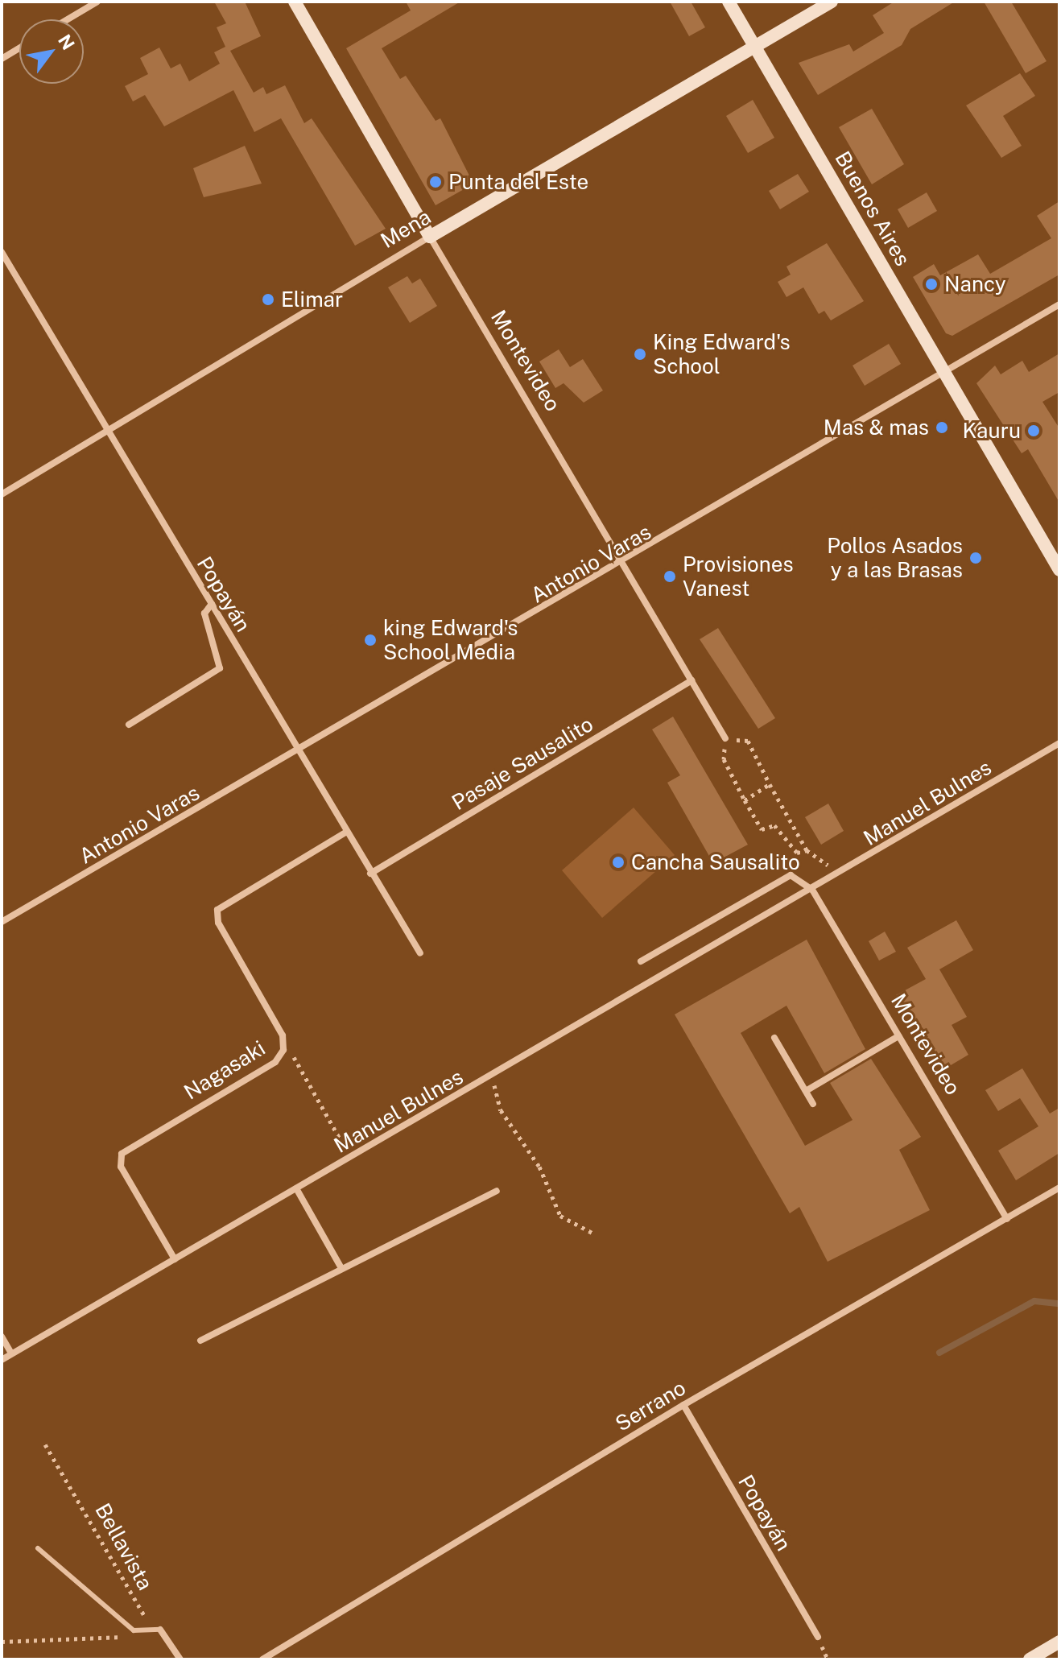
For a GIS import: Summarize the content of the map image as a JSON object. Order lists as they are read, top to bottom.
{
  "streets": {
    "street": [
      "Buenos Aires",
      "Mena",
      "Montevideo",
      "Antonio Varas",
      "Popayán",
      "Pasaje Sausalito",
      "Manuel Bulnes",
      "Nagasaki",
      "Serrano"
    ],
    "path": ["Bellavista"]
  },
  "crossings": [
    ["Buenos Aires", "Mena"],
    ["Buenos Aires", "Antonio Varas"],
    ["Mena", "Montevideo"],
    ["Mena", "Popayán"],
    ["Montevideo", "Antonio Varas"],
    ["Montevideo", "Pasaje Sausalito"],
    ["Montevideo", "Manuel Bulnes"],
    ["Montevideo", "Serrano"],
    ["Antonio Varas", "Popayán"],
    ["Popayán", "Pasaje Sausalito"],
    ["Popayán", "Nagasaki"],
    ["Popayán", "Serrano"],
    ["Manuel Bulnes", "Nagasaki"]
  ],
  "places": [
    "Punta del Este",
    "Nancy",
    "Elimar",
    "King Edward's School",
    "Mas & mas",
    "Kauru",
    "Pollos Asados y a las Brasas",
    "Provisiones Vanest",
    "king Edward's School Media",
    "Cancha Sausalito"
  ],
  "north": "top right"
}
